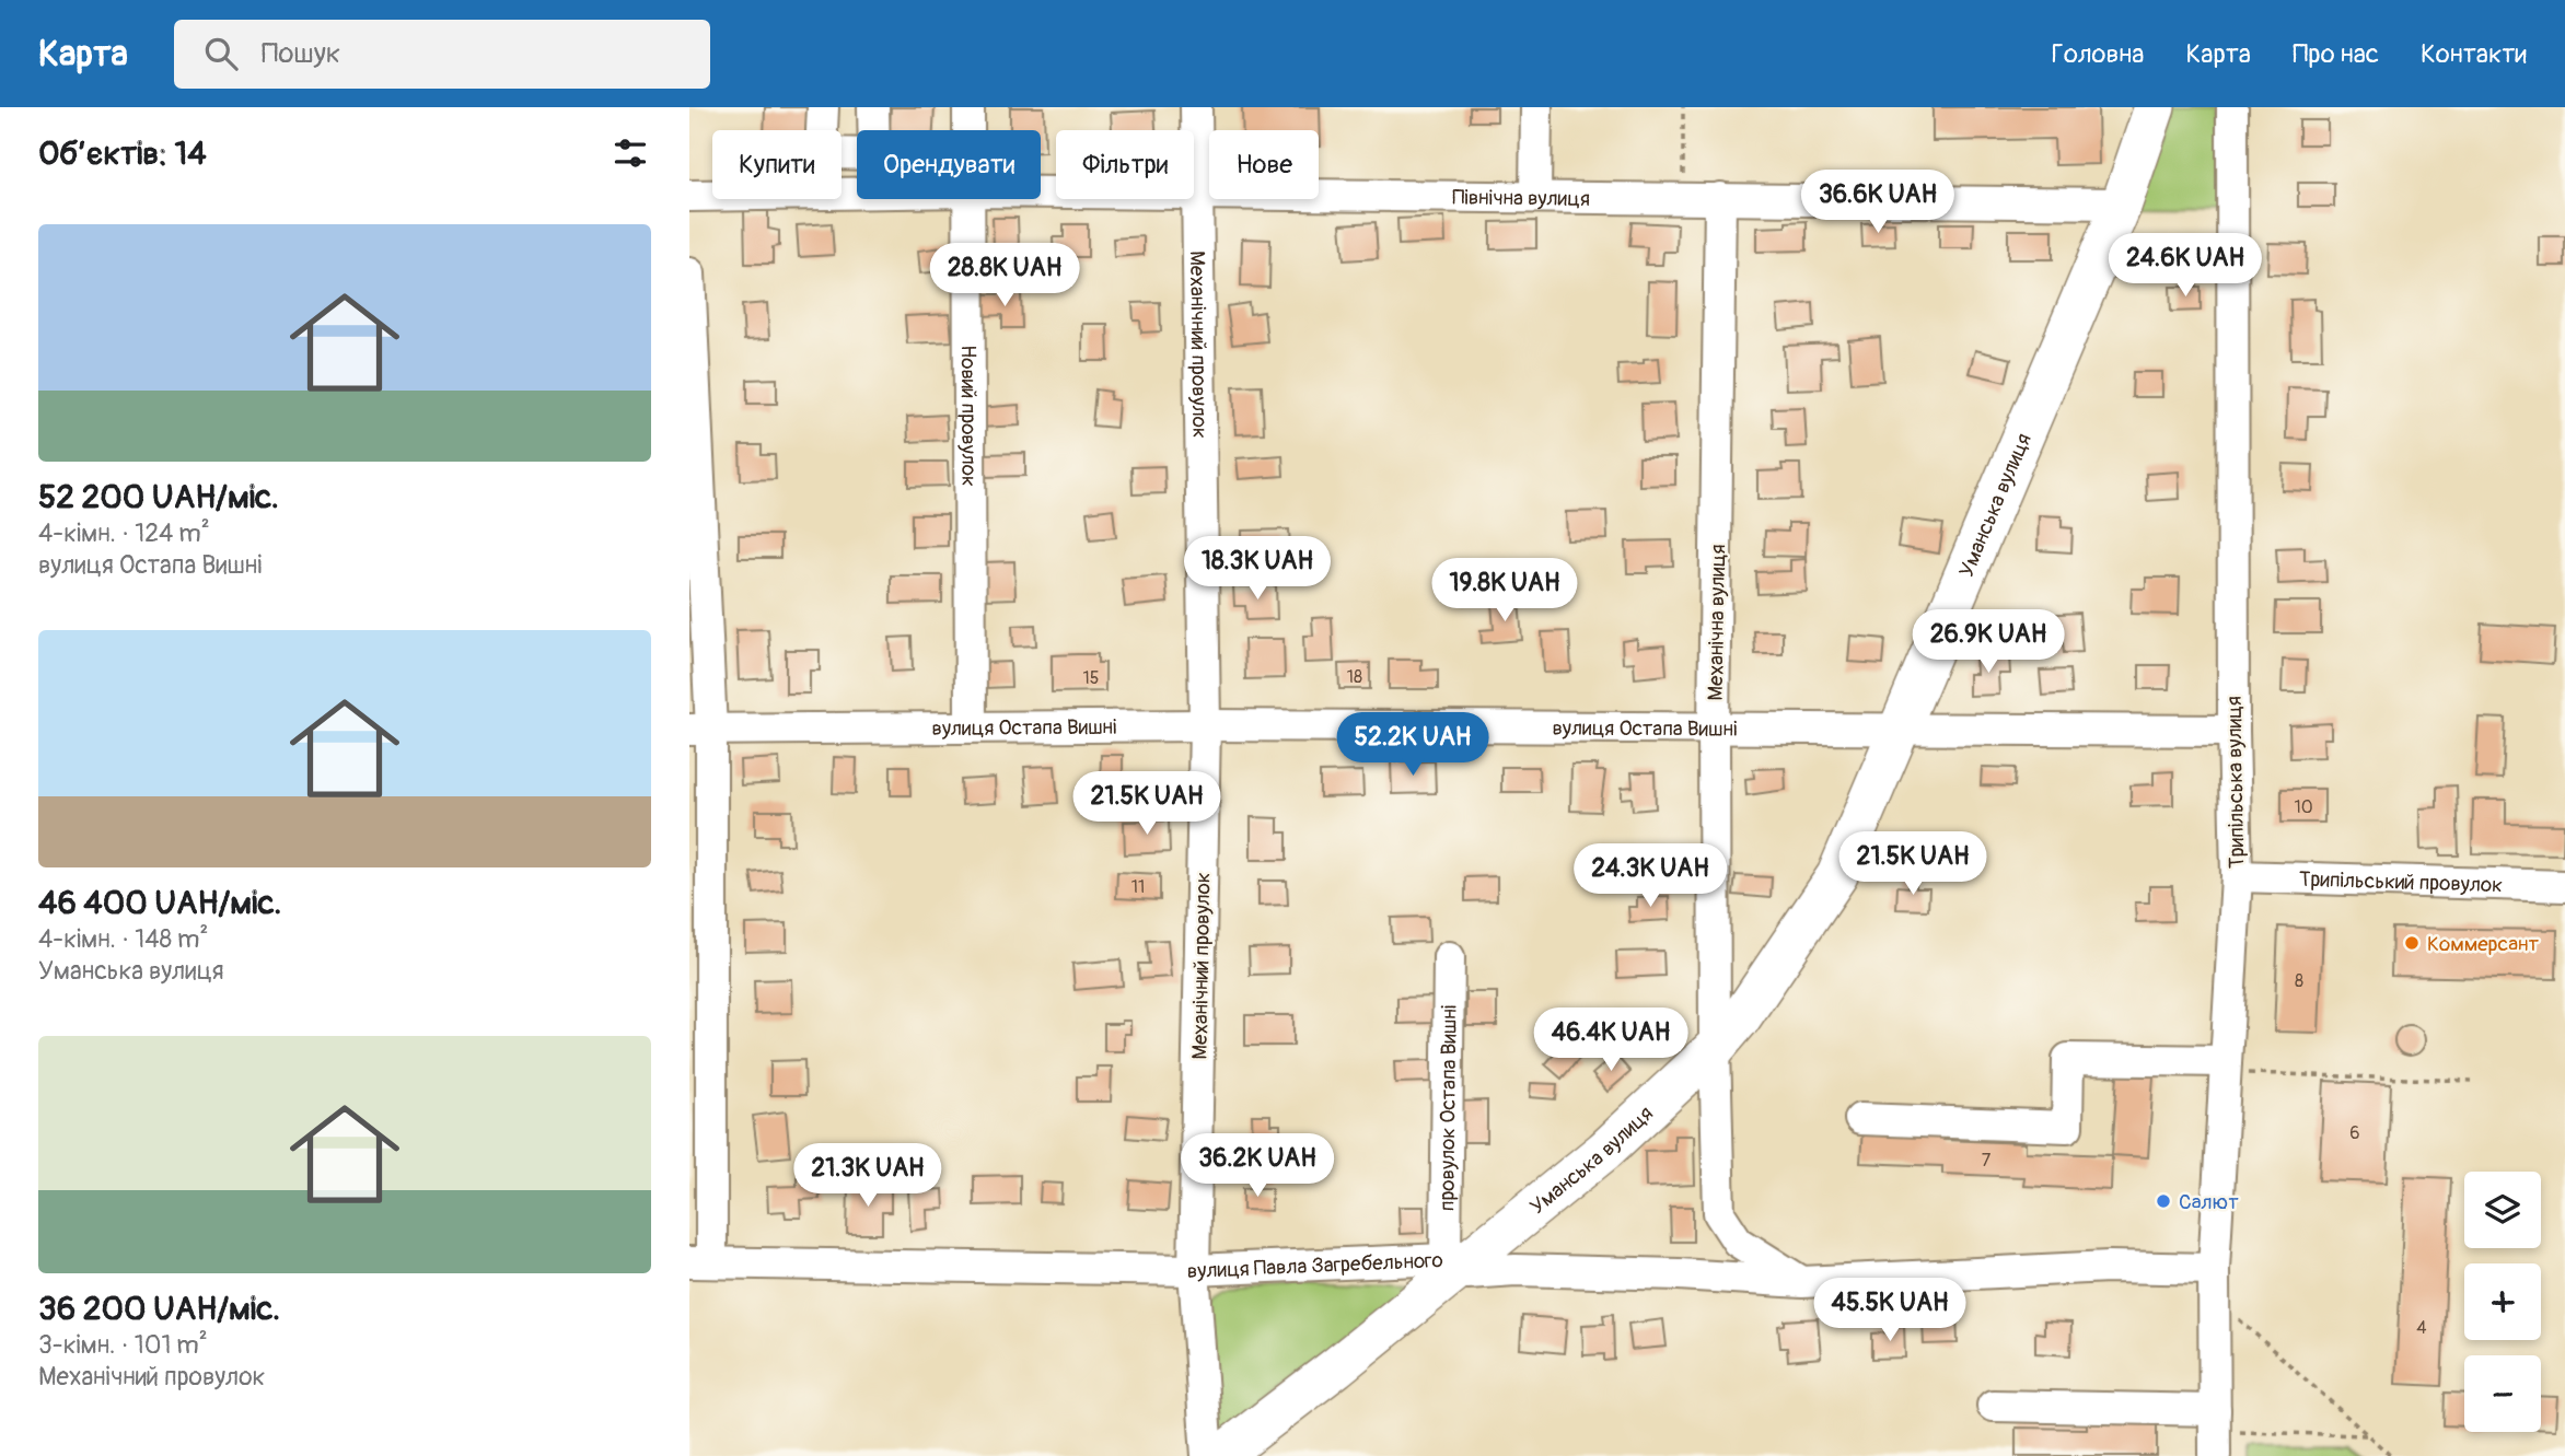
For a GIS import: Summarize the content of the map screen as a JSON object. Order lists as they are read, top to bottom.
{
  "streets": {
    "main road": ["Уманська вулиця"],
    "street": [
      "Північна вулиця",
      "Механічний провулок",
      "Новий провулок",
      "Механічна вулиця",
      "вулиця Остапа Вишні",
      "Трипільська вулиця",
      "Трипільський провулок",
      "провулок Остапа Вишні",
      "вулиця Павла Загребельного"
    ]
  },
  "crossings": [
    ["Північна вулиця", "Механічний провулок"],
    ["Північна вулиця", "Уманська вулиця"],
    ["Північна вулиця", "Механічна вулиця"],
    ["Механічний провулок", "вулиця Остапа Вишні"],
    ["Механічний провулок", "вулиця Павла Загребельного"],
    ["Новий провулок", "вулиця Остапа Вишні"],
    ["Уманська вулиця", "Механічна вулиця"],
    ["Уманська вулиця", "вулиця Остапа Вишні"],
    ["Уманська вулиця", "провулок Остапа Вишні"],
    ["Уманська вулиця", "вулиця Павла Загребельного"],
    ["Механічна вулиця", "вулиця Остапа Вишні"],
    ["Механічна вулиця", "вулиця Павла Загребельного"],
    ["вулиця Остапа Вишні", "Трипільська вулиця"],
    ["Трипільська вулиця", "Трипільський провулок"],
    ["Трипільська вулиця", "вулиця Павла Загребельного"],
    ["провулок Остапа Вишні", "вулиця Павла Загребельного"]
  ],
  "places": ["Коммерсант", "Салют"],
  "house_numbers": [
    "18",
    "15",
    "10",
    "11",
    "8",
    "6",
    "7",
    "4"
  ],
  "page": {
    "header": "Карта",
    "search": "Пошук",
    "nav": [
      "Головна",
      "Карта",
      "Про нас",
      "Контакти"
    ],
    "heading": "Об’єктів: 14",
    "chip": [
      "Купити",
      "Орендувати",
      "Фільтри",
      "Нове"
    ],
    "price": [
      "36.6K UAH",
      "24.6K UAH",
      "28.8K UAH",
      "18.3K UAH",
      "19.8K UAH",
      "26.9K UAH",
      "52.2K UAH",
      "21.5K UAH",
      "21.5K UAH",
      "24.3K UAH",
      "46.4K UAH",
      "36.2K UAH",
      "21.3K UAH",
      "45.5K UAH"
    ],
    "list": [
      {
        "name": "52 200 UAH/міс.",
        "note": "4-кімн. · 124 m² · вулиця Остапа Вишні"
      },
      {
        "name": "46 400 UAH/міс.",
        "note": "4-кімн. · 148 m² · Уманська вулиця"
      },
      {
        "name": "36 200 UAH/міс.",
        "note": "3-кімн. · 101 m² · Механічний провулок"
      }
    ],
    "map_buttons": ["+", "−"]
  }
}
